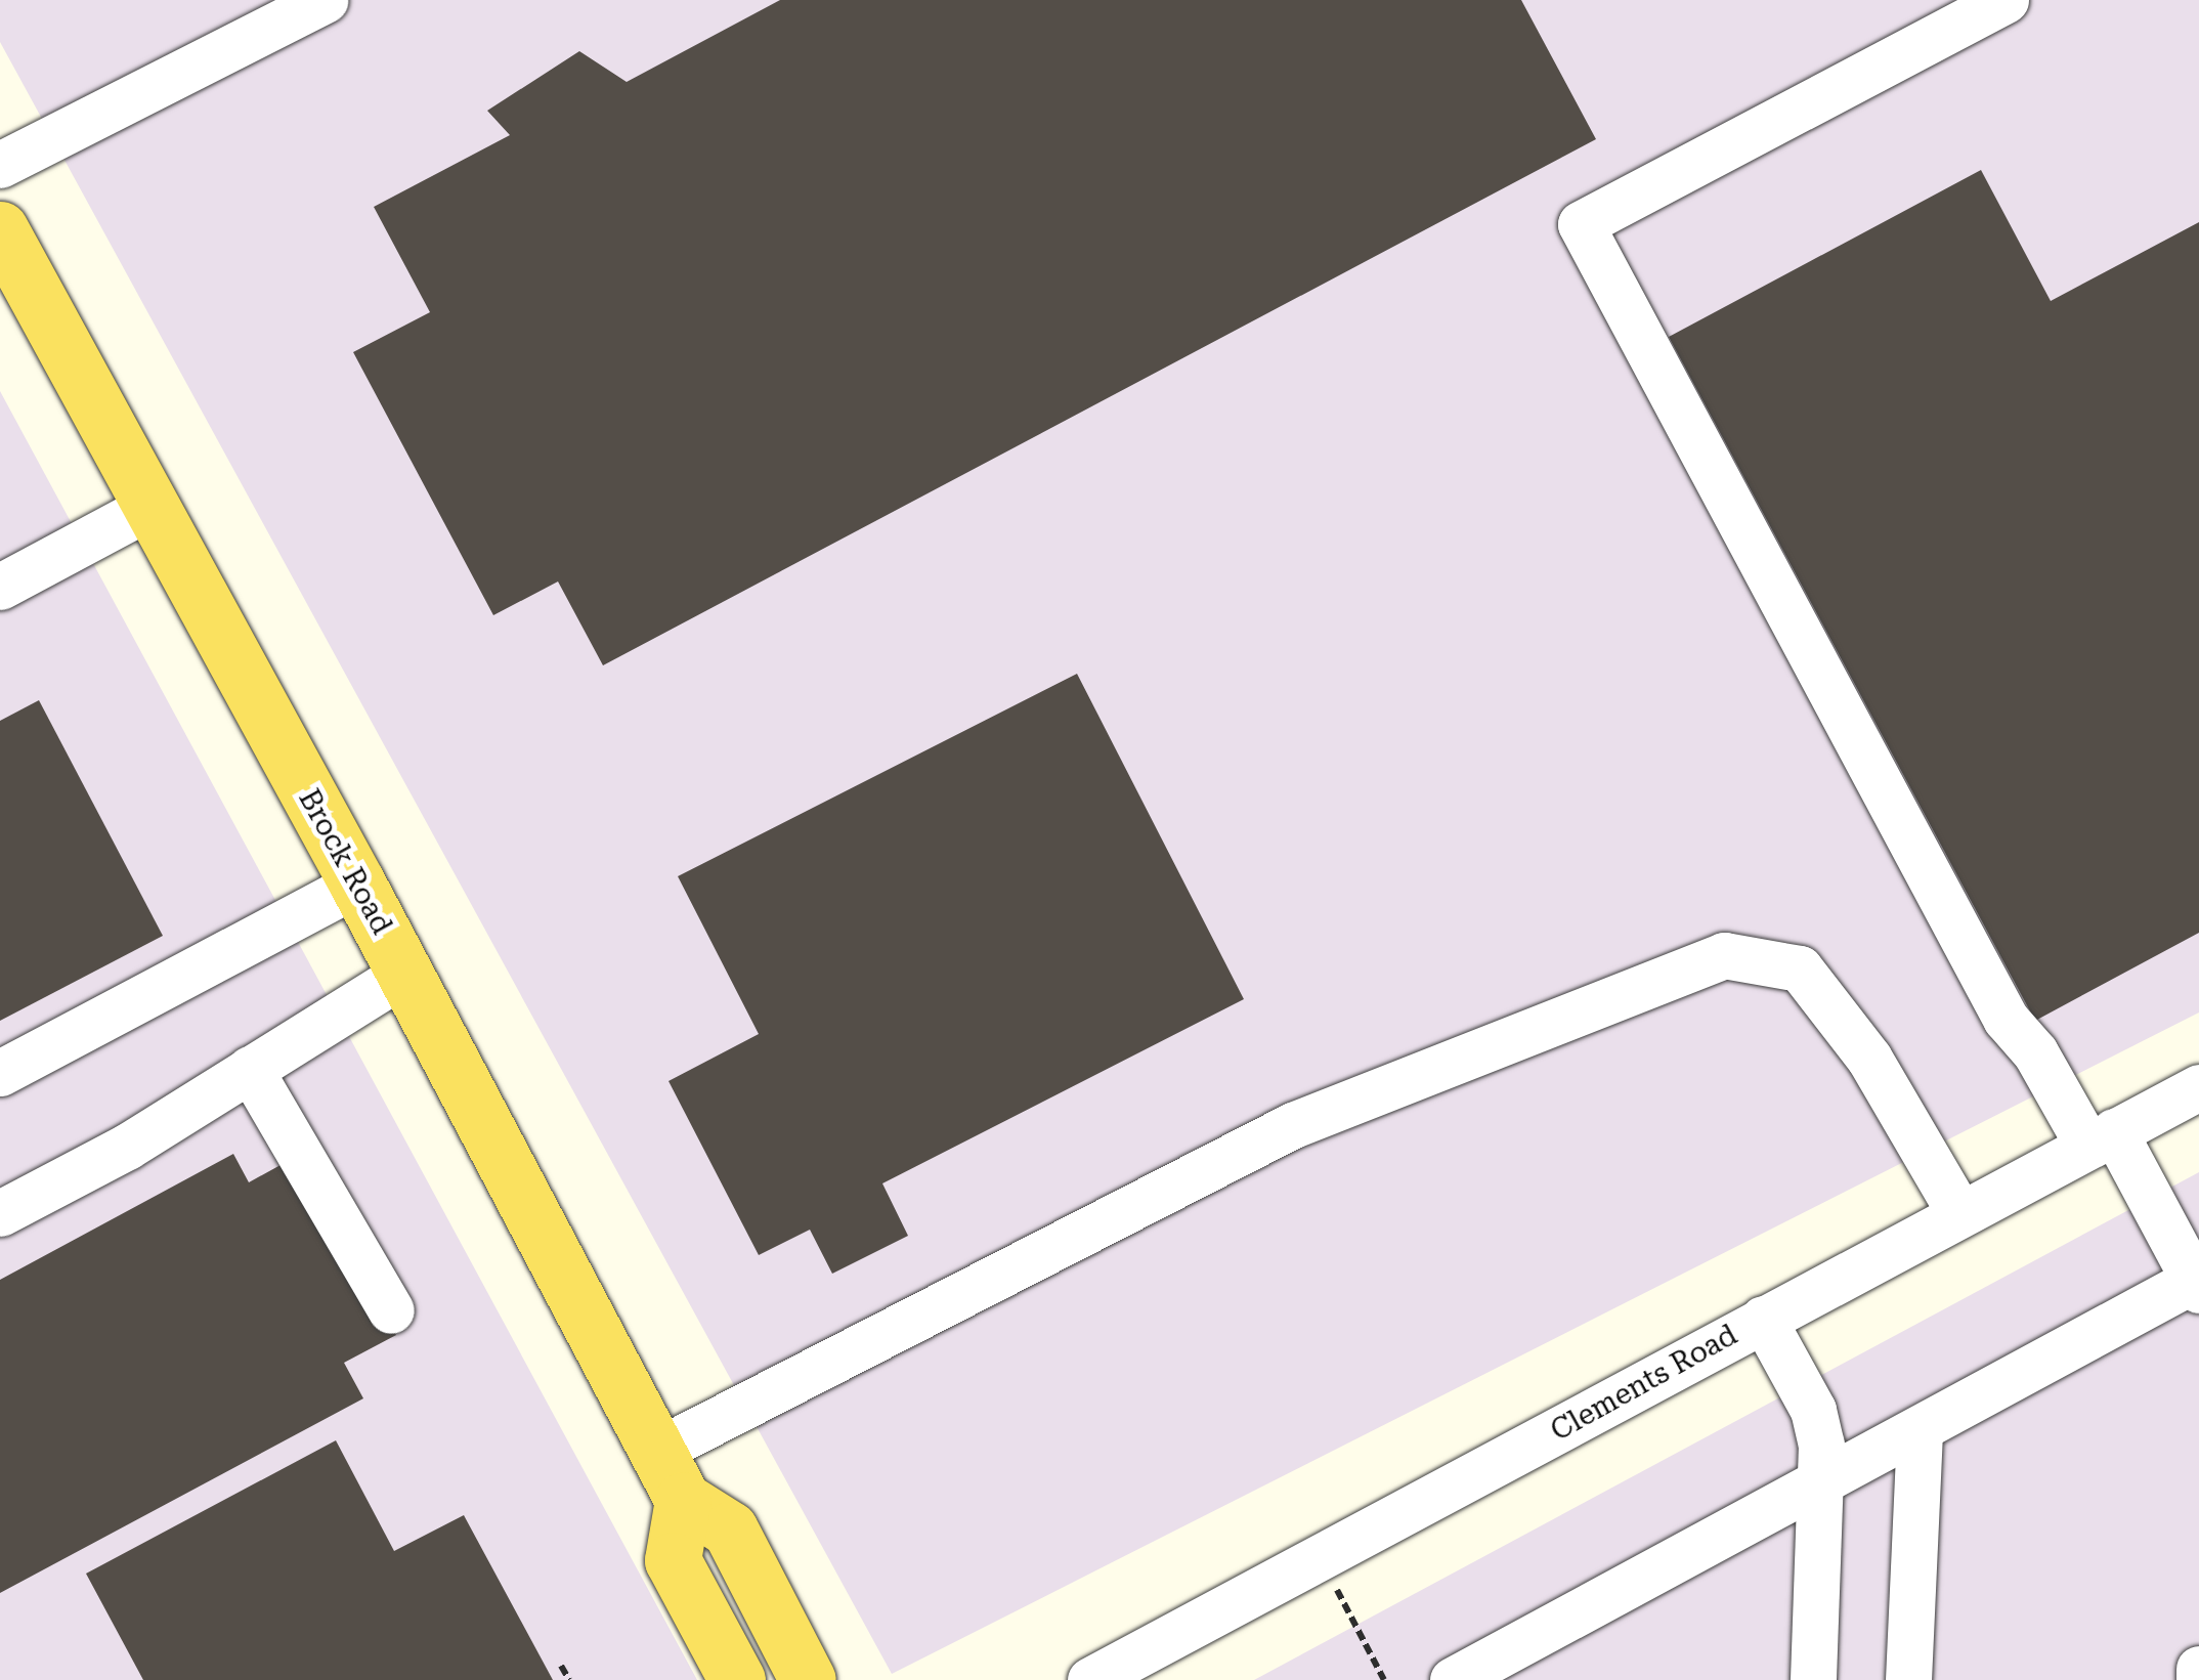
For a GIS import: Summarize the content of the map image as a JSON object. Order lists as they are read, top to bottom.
{
  "streets": {
    "main road": ["Brock Road"],
    "street": ["Clements Road"]
  }
}
